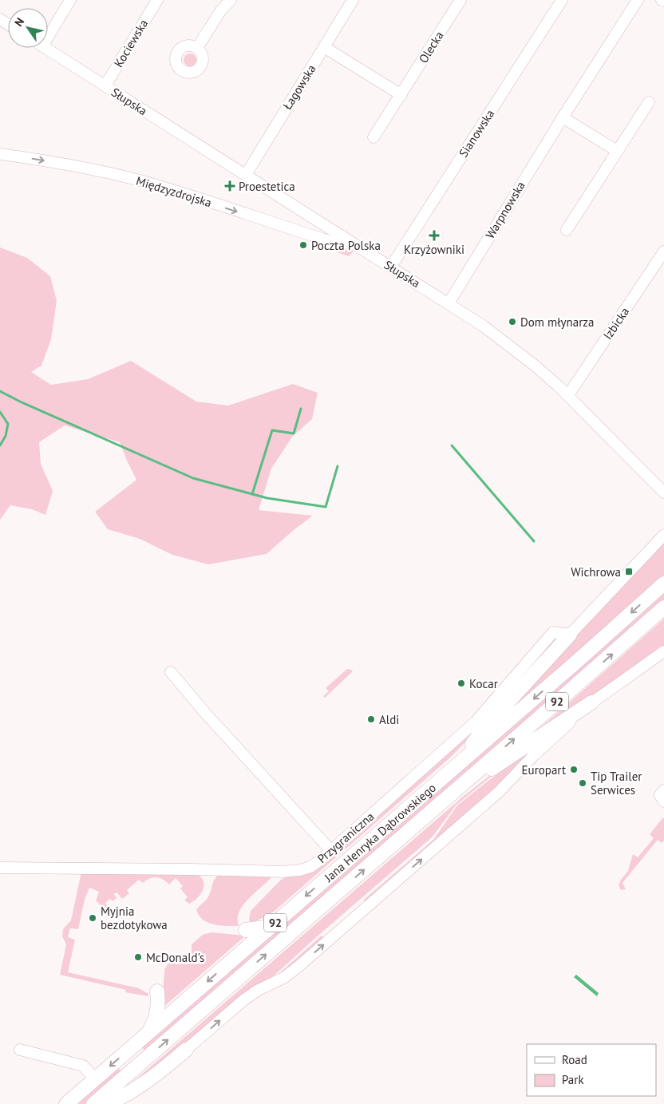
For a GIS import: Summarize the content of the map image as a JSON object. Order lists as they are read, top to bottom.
{
  "streets": {
    "main road": ["92", "Jana Henryka Dąbrowskiego"],
    "street": [
      "Kociewska",
      "Olecka",
      "Łagowska",
      "Słupska",
      "Sianowska",
      "Międzyzdrojska",
      "Warpnowska",
      "Izbicka",
      "Przygraniczna"
    ]
  },
  "crossings": [
    ["Kociewska", "Słupska"],
    ["Łagowska", "Słupska"],
    ["Słupska", "Sianowska"],
    ["Słupska", "Międzyzdrojska"],
    ["Słupska", "Warpnowska"],
    ["Słupska", "Izbicka"],
    ["92", "Jana Henryka Dąbrowskiego"]
  ],
  "one_way": ["Międzyzdrojska"],
  "places": {
    "health": ["Proestetica", "Krzyżowniki"],
    "other": [
      "Poczta Polska",
      "Dom młynarza",
      "Kocar",
      "Aldi",
      "Europart",
      "Tip Trailer Serwices",
      "Myjnia bezdotykowa",
      "McDonald's"
    ],
    "transit": ["Wichrowa"]
  },
  "legend": ["Road", "Park"],
  "north": "top left"
}
